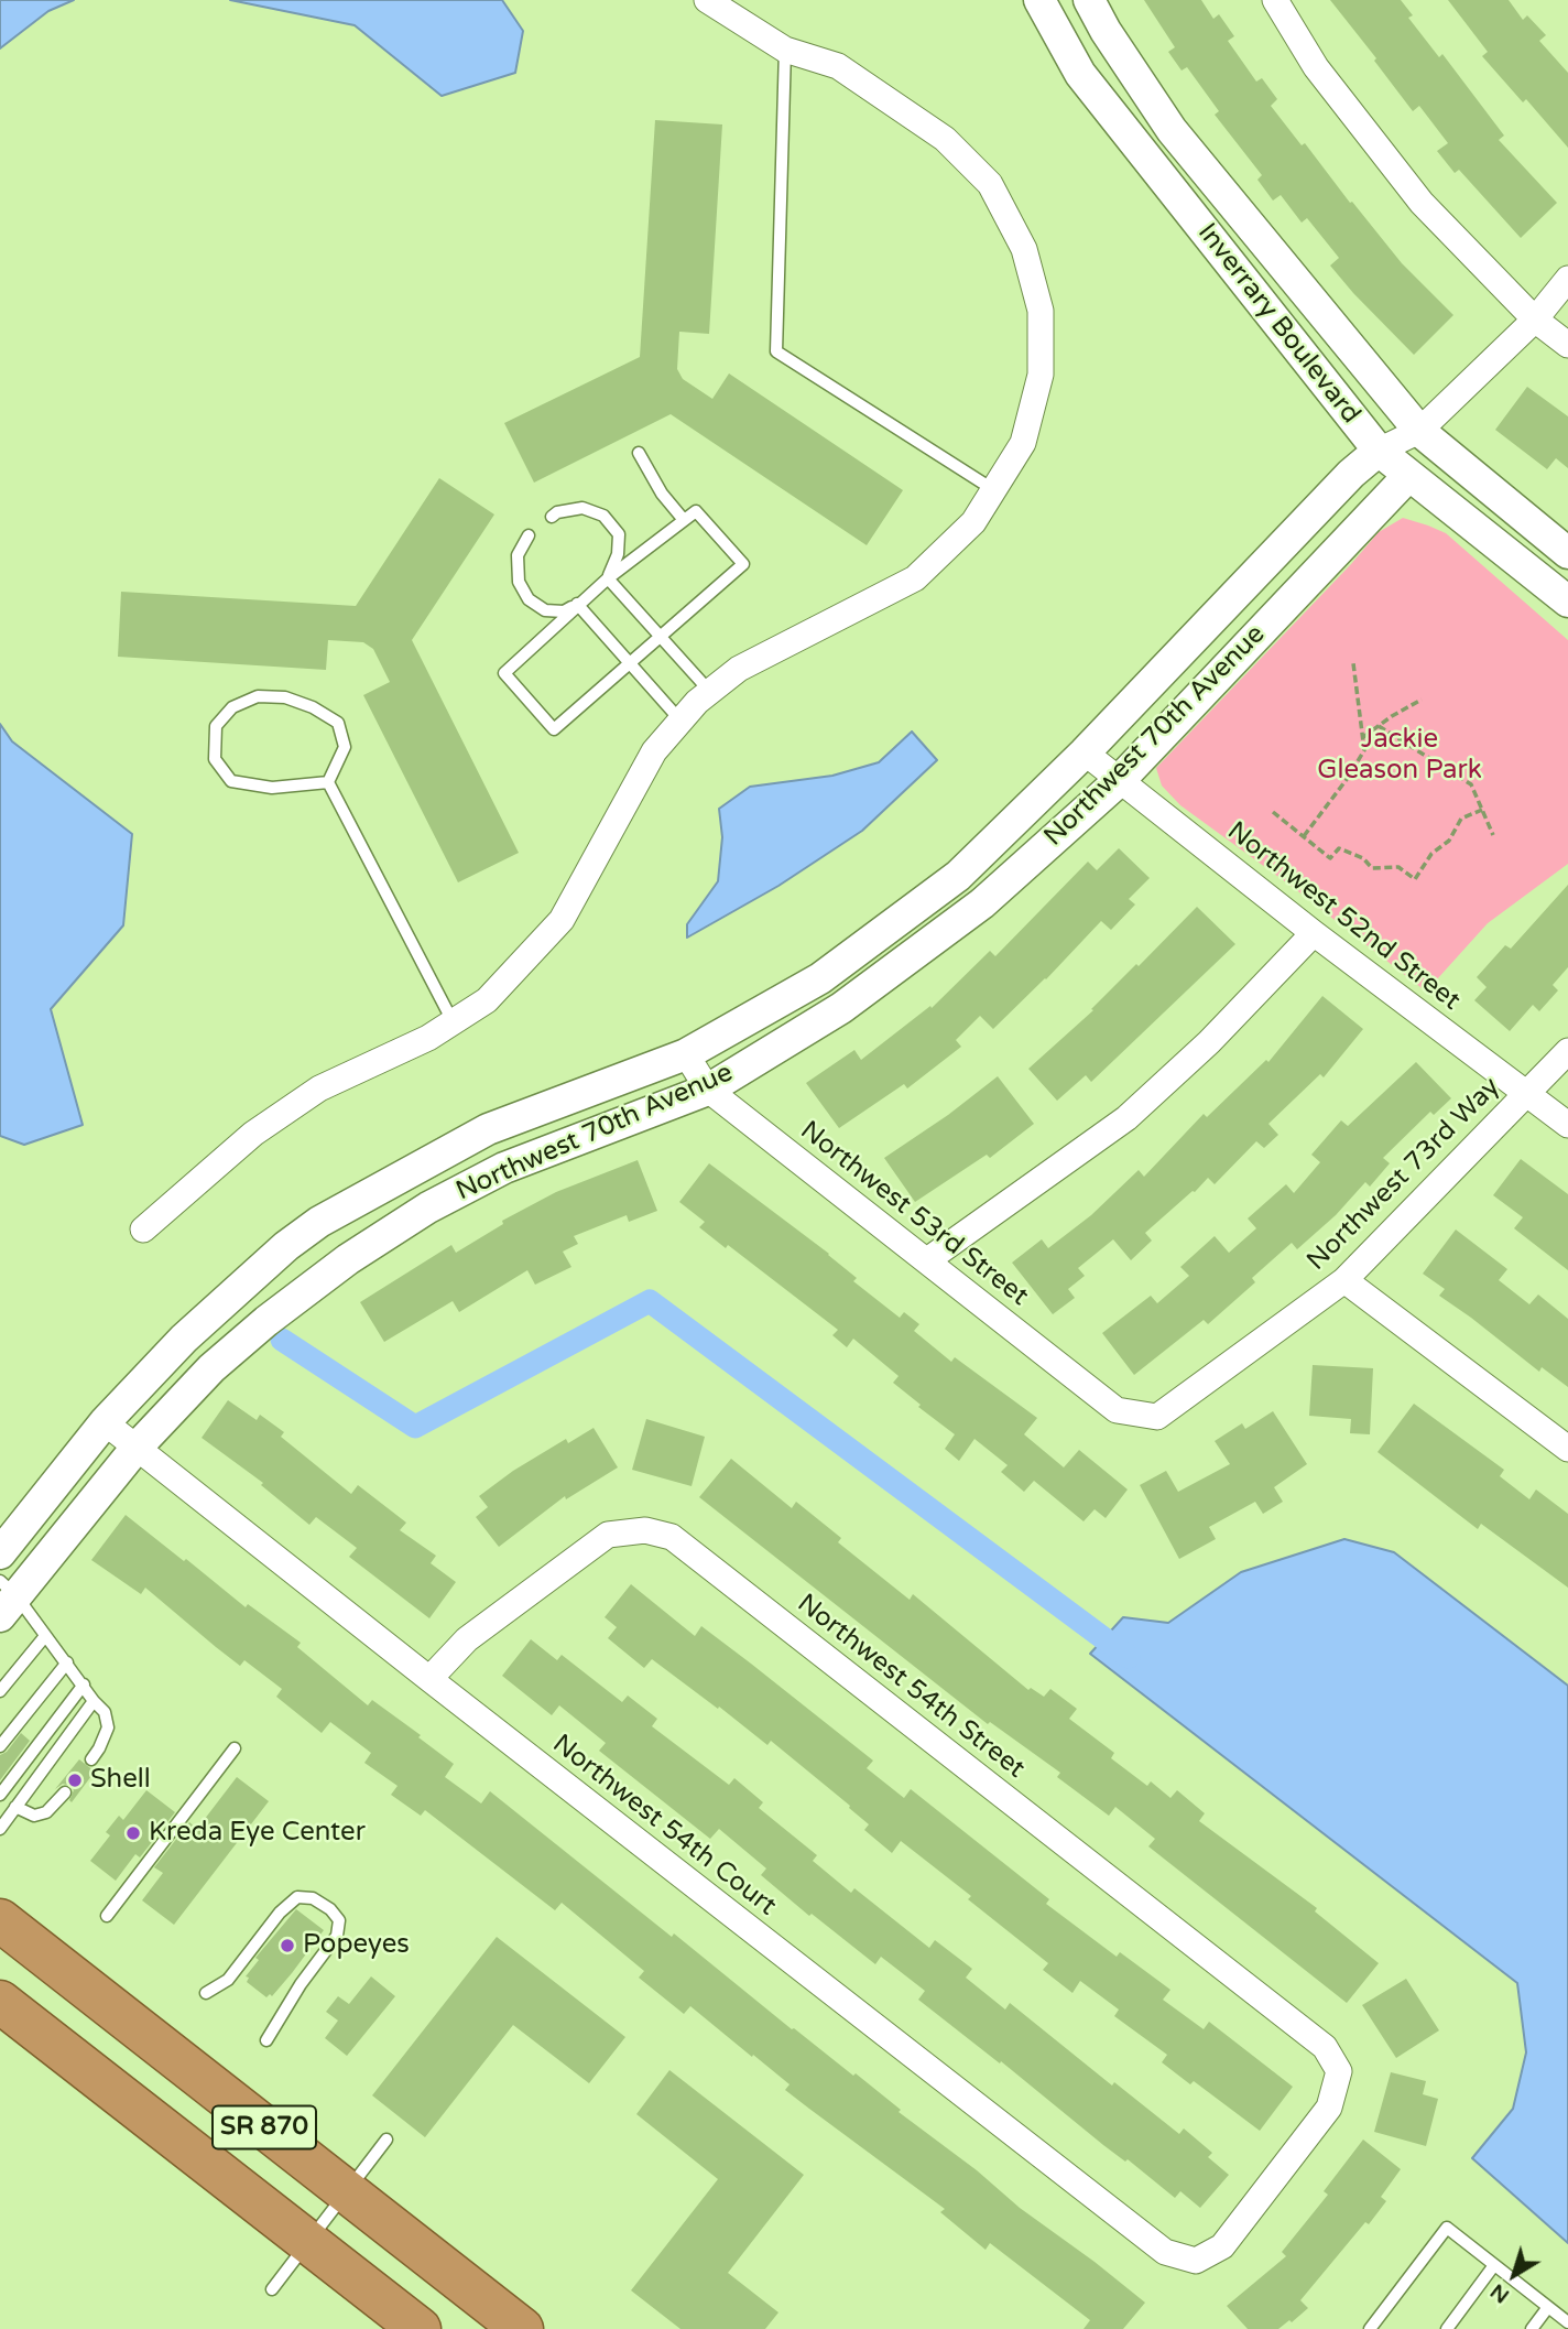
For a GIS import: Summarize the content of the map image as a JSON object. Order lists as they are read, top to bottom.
{
  "streets": {
    "highway": ["SR 870"],
    "street": [
      "Inverrary Boulevard",
      "Northwest 70th Avenue",
      "Northwest 52nd Street",
      "Northwest 73rd Way",
      "Northwest 53rd Street",
      "Northwest 54th Street",
      "Northwest 54th Court"
    ]
  },
  "crossings": [
    ["Inverrary Boulevard", "Northwest 70th Avenue"],
    ["Northwest 70th Avenue", "Northwest 52nd Street"],
    ["Northwest 70th Avenue", "Northwest 53rd Street"],
    ["Northwest 70th Avenue", "Northwest 54th Court"],
    ["Northwest 52nd Street", "Northwest 73rd Way"],
    ["Northwest 73rd Way", "Northwest 53rd Street"],
    ["Northwest 54th Street", "Northwest 54th Court"]
  ],
  "parks": ["Jackie Gleason Park"],
  "places": ["Shell", "Kreda Eye Center", "Popeyes"],
  "north": "bottom left"
}
